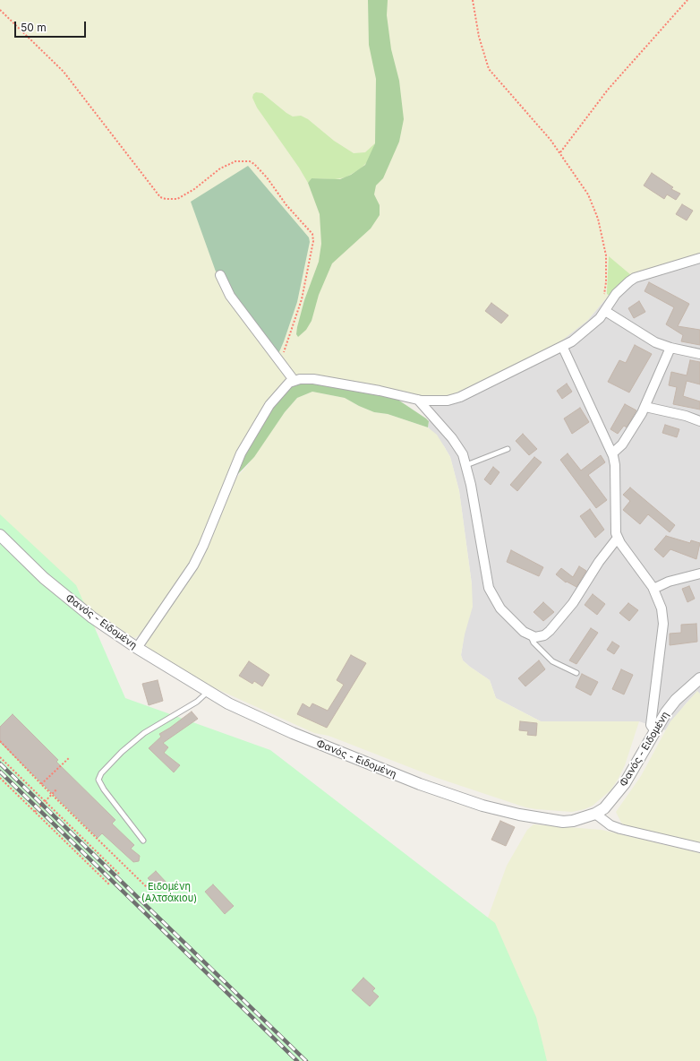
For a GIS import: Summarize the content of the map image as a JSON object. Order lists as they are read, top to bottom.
{
  "streets": {
    "street": ["Φανός - Ειδομένη"]
  },
  "parks": ["Ειδομένη (Αλτσάκιου)"],
  "scale_bar": "50 m"
}
